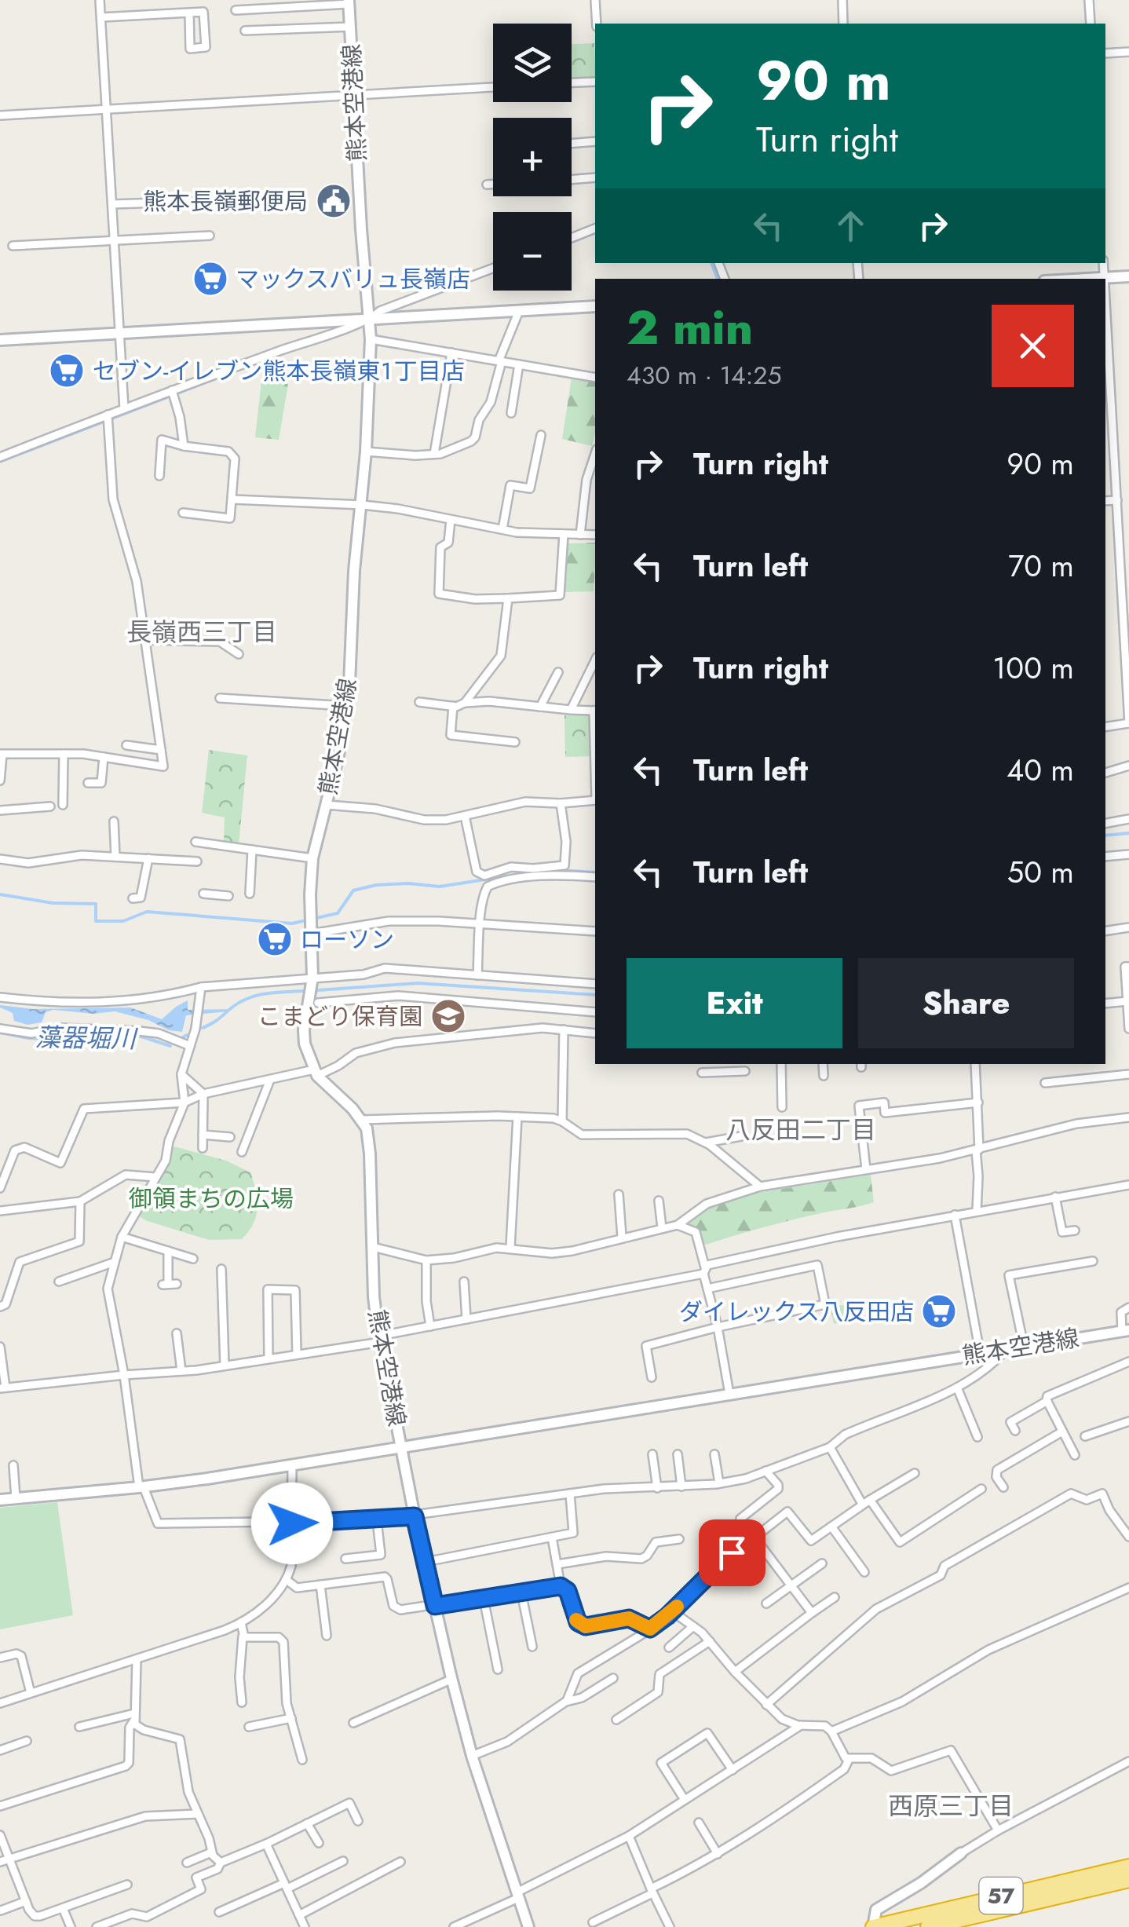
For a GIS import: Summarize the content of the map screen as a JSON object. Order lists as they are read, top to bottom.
{
  "streets": {
    "highway": ["57"],
    "main road": ["熊本空港線"]
  },
  "districts": ["長嶺西三丁目", "八反田二丁目", "西原三丁目"],
  "water": ["藻器堀川"],
  "parks": ["御領まちの広場"],
  "places": {
    "public building": ["熊本長嶺郵便局"],
    "supermarket": [
      "マックスバリュ長嶺店",
      "セブン-イレブン熊本長嶺東１丁目店",
      "ローソン",
      "ダイレックス八反田店"
    ],
    "school or university": ["こまどり保育園"]
  },
  "page": {
    "map_buttons": ["+", "−"],
    "turn": ["90 m", "Turn right"],
    "heading": ["2 min", "430 m · 14:25"],
    "list": [
      {
        "name": "Turn right",
        "value": "90 m"
      },
      {
        "name": "Turn left",
        "value": "70 m"
      },
      {
        "name": "Turn right",
        "value": "100 m"
      },
      {
        "name": "Turn left",
        "value": "40 m"
      },
      {
        "name": "Turn left",
        "value": "50 m"
      }
    ],
    "buttons": ["Exit", "Share"]
  }
}
